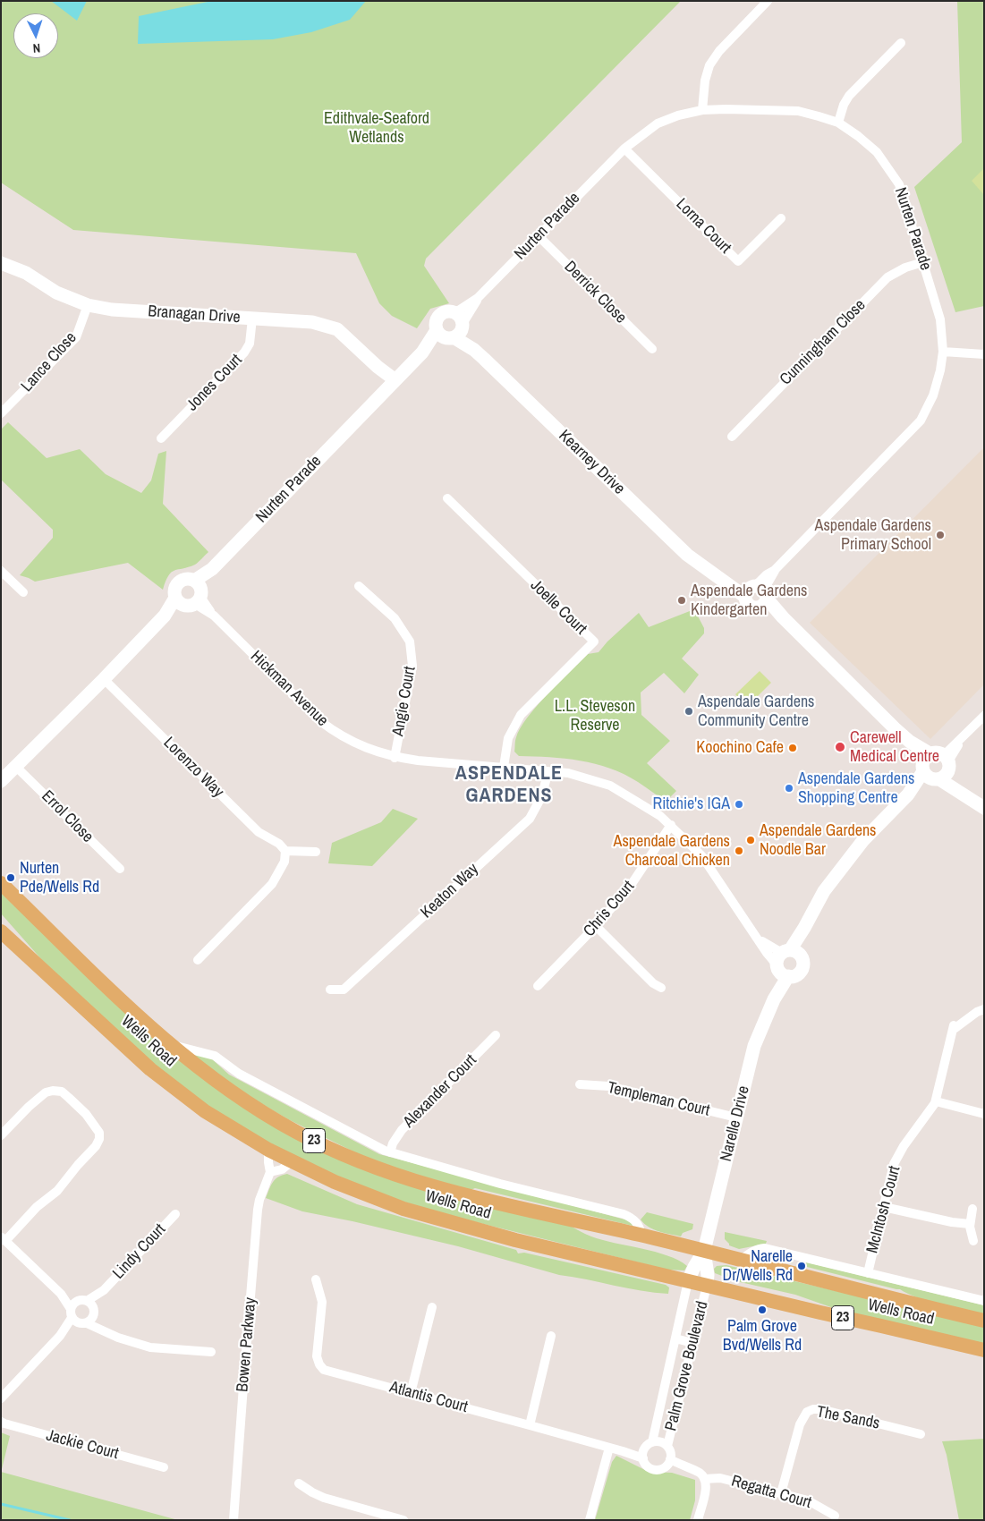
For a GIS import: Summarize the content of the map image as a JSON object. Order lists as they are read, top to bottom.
{
  "streets": {
    "main road": ["Wells Road", "23"],
    "street": [
      "Nurten Parade",
      "Lorna Court",
      "Derrick Close",
      "Branagan Drive",
      "Cunningham Close",
      "Lance Close",
      "Jones Court",
      "Kearney Drive",
      "Joelle Court",
      "Hickman Avenue",
      "Angie Court",
      "Lorenzo Way",
      "Errol Close",
      "Keaton Way",
      "Chris Court",
      "Alexander Court",
      "Templeman Court",
      "Narelle Drive",
      "McIntosh Court",
      "Lindy Court",
      "Bowen Parkway",
      "Palm Grove Boulevard",
      "Atlantis Court",
      "The Sands",
      "Jackie Court",
      "Regatta Court"
    ]
  },
  "crossings": [
    ["Nurten Parade", "Lorna Court"],
    ["Nurten Parade", "Derrick Close"],
    ["Nurten Parade", "Branagan Drive"],
    ["Nurten Parade", "Cunningham Close"],
    ["Nurten Parade", "Kearney Drive"],
    ["Nurten Parade", "Hickman Avenue"],
    ["Nurten Parade", "Lorenzo Way"],
    ["Nurten Parade", "Errol Close"],
    ["Branagan Drive", "Lance Close"],
    ["Branagan Drive", "Jones Court"],
    ["Kearney Drive", "Narelle Drive"],
    ["Joelle Court", "Hickman Avenue"],
    ["Hickman Avenue", "Angie Court"],
    ["Hickman Avenue", "Keaton Way"],
    ["Hickman Avenue", "Chris Court"],
    ["Hickman Avenue", "Narelle Drive"],
    ["Wells Road", "Alexander Court"],
    ["Wells Road", "Narelle Drive"],
    ["Wells Road", "McIntosh Court"],
    ["Wells Road", "Bowen Parkway"],
    ["Wells Road", "Palm Grove Boulevard"],
    ["Templeman Court", "Narelle Drive"],
    ["Narelle Drive", "Palm Grove Boulevard"],
    ["Palm Grove Boulevard", "Atlantis Court"],
    ["The Sands", "Regatta Court"]
  ],
  "districts": ["ASPENDALE GARDENS"],
  "parks": ["Edithvale-Seaford Wetlands", "L.L. Steveson Reserve"],
  "places": [
    "Aspendale Gardens Primary School",
    "Aspendale Gardens Kindergarten",
    "Aspendale Gardens Community Centre",
    "Carewell Medical Centre",
    "Koochino Cafe",
    "Aspendale Gardens Shopping Centre",
    "Ritchie's IGA",
    "Aspendale Gardens Noodle Bar",
    "Aspendale Gardens Charcoal Chicken",
    "Nurten Pde/Wells Rd",
    "Narelle Dr/Wells Rd",
    "Palm Grove Bvd/Wells Rd"
  ],
  "north": "bottom"
}
